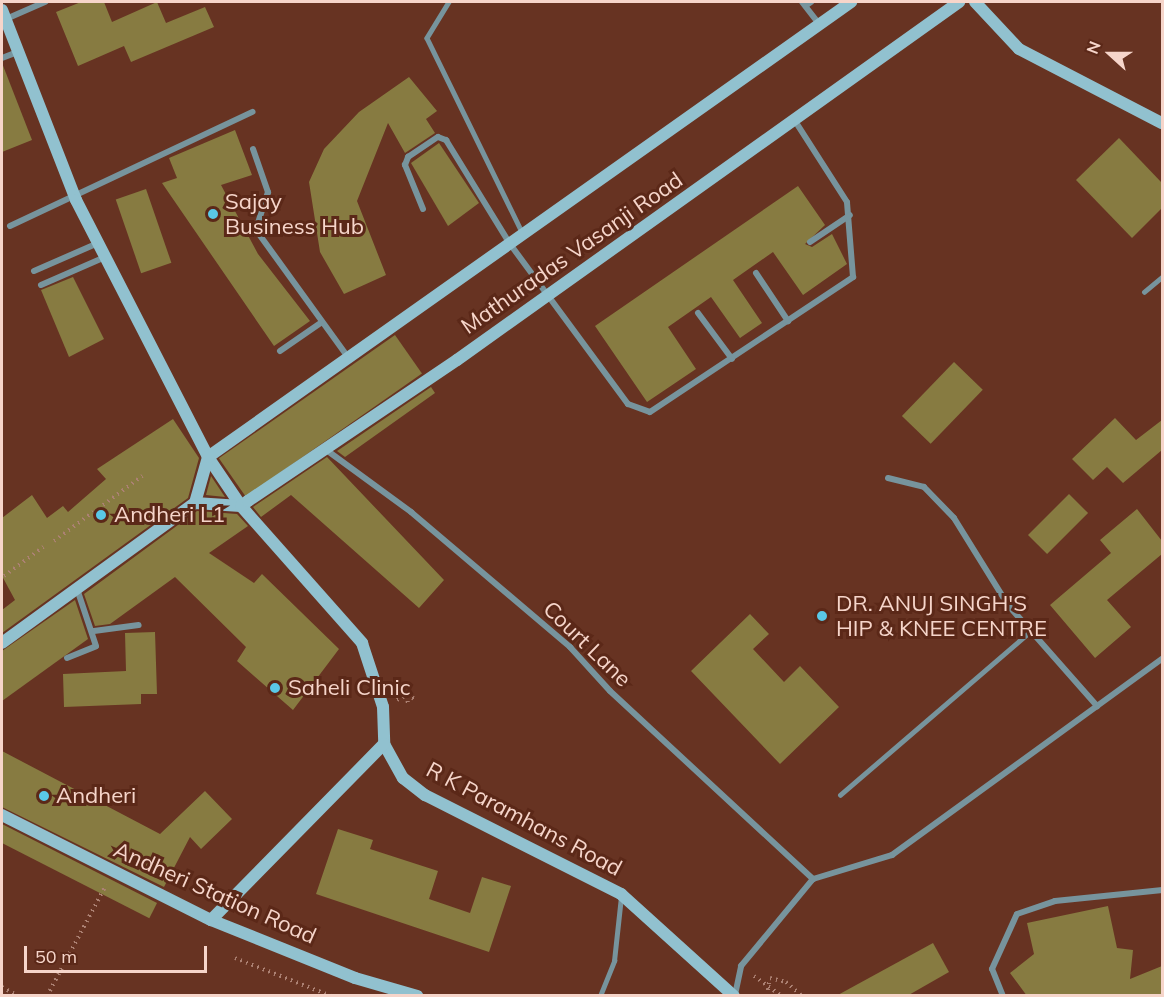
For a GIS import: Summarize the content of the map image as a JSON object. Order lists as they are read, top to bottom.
{
  "streets": {
    "main road": ["Mathuradas Vasanji Road", "R K Paramhans Road", "Andheri Station Road"],
    "street": ["Court Lane"]
  },
  "crossings": [
    ["Mathuradas Vasanji Road", "Court Lane"],
    ["Mathuradas Vasanji Road", "R K Paramhans Road"]
  ],
  "places": [
    "Sajay Business Hub",
    "Andheri L1",
    "DR. ANUJ SINGH'S HIP & KNEE CENTRE",
    "Saheli Clinic",
    "Andheri"
  ],
  "scale_bar": "50 m",
  "north": "left"
}
